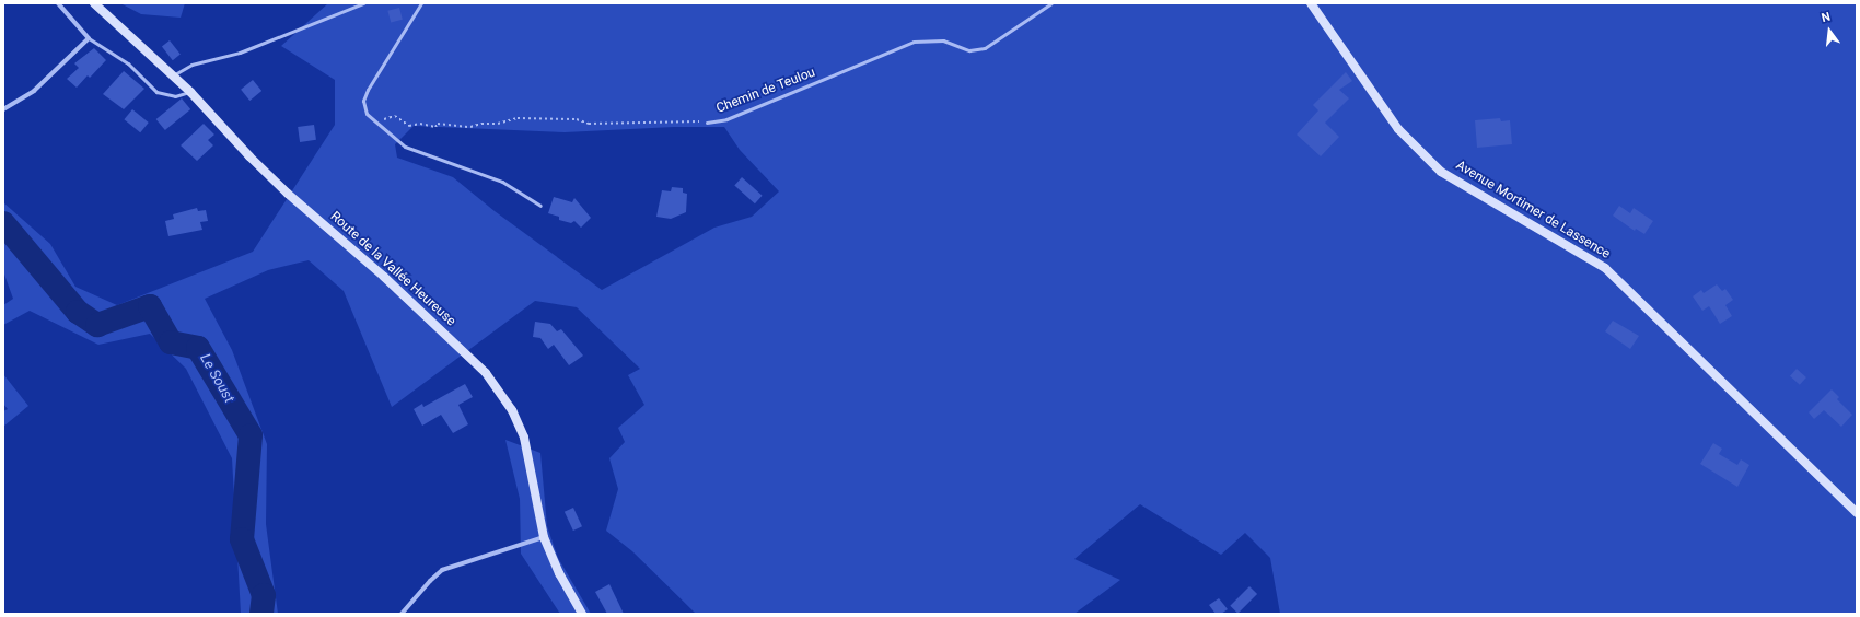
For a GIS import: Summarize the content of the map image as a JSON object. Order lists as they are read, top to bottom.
{
  "streets": {
    "street": ["Avenue Mortimer de Lassence", "Route de la Vallée Heureuse"],
    "lane": ["Chemin de Teulou"]
  },
  "water": ["Le Soust"],
  "north": "top"
}
